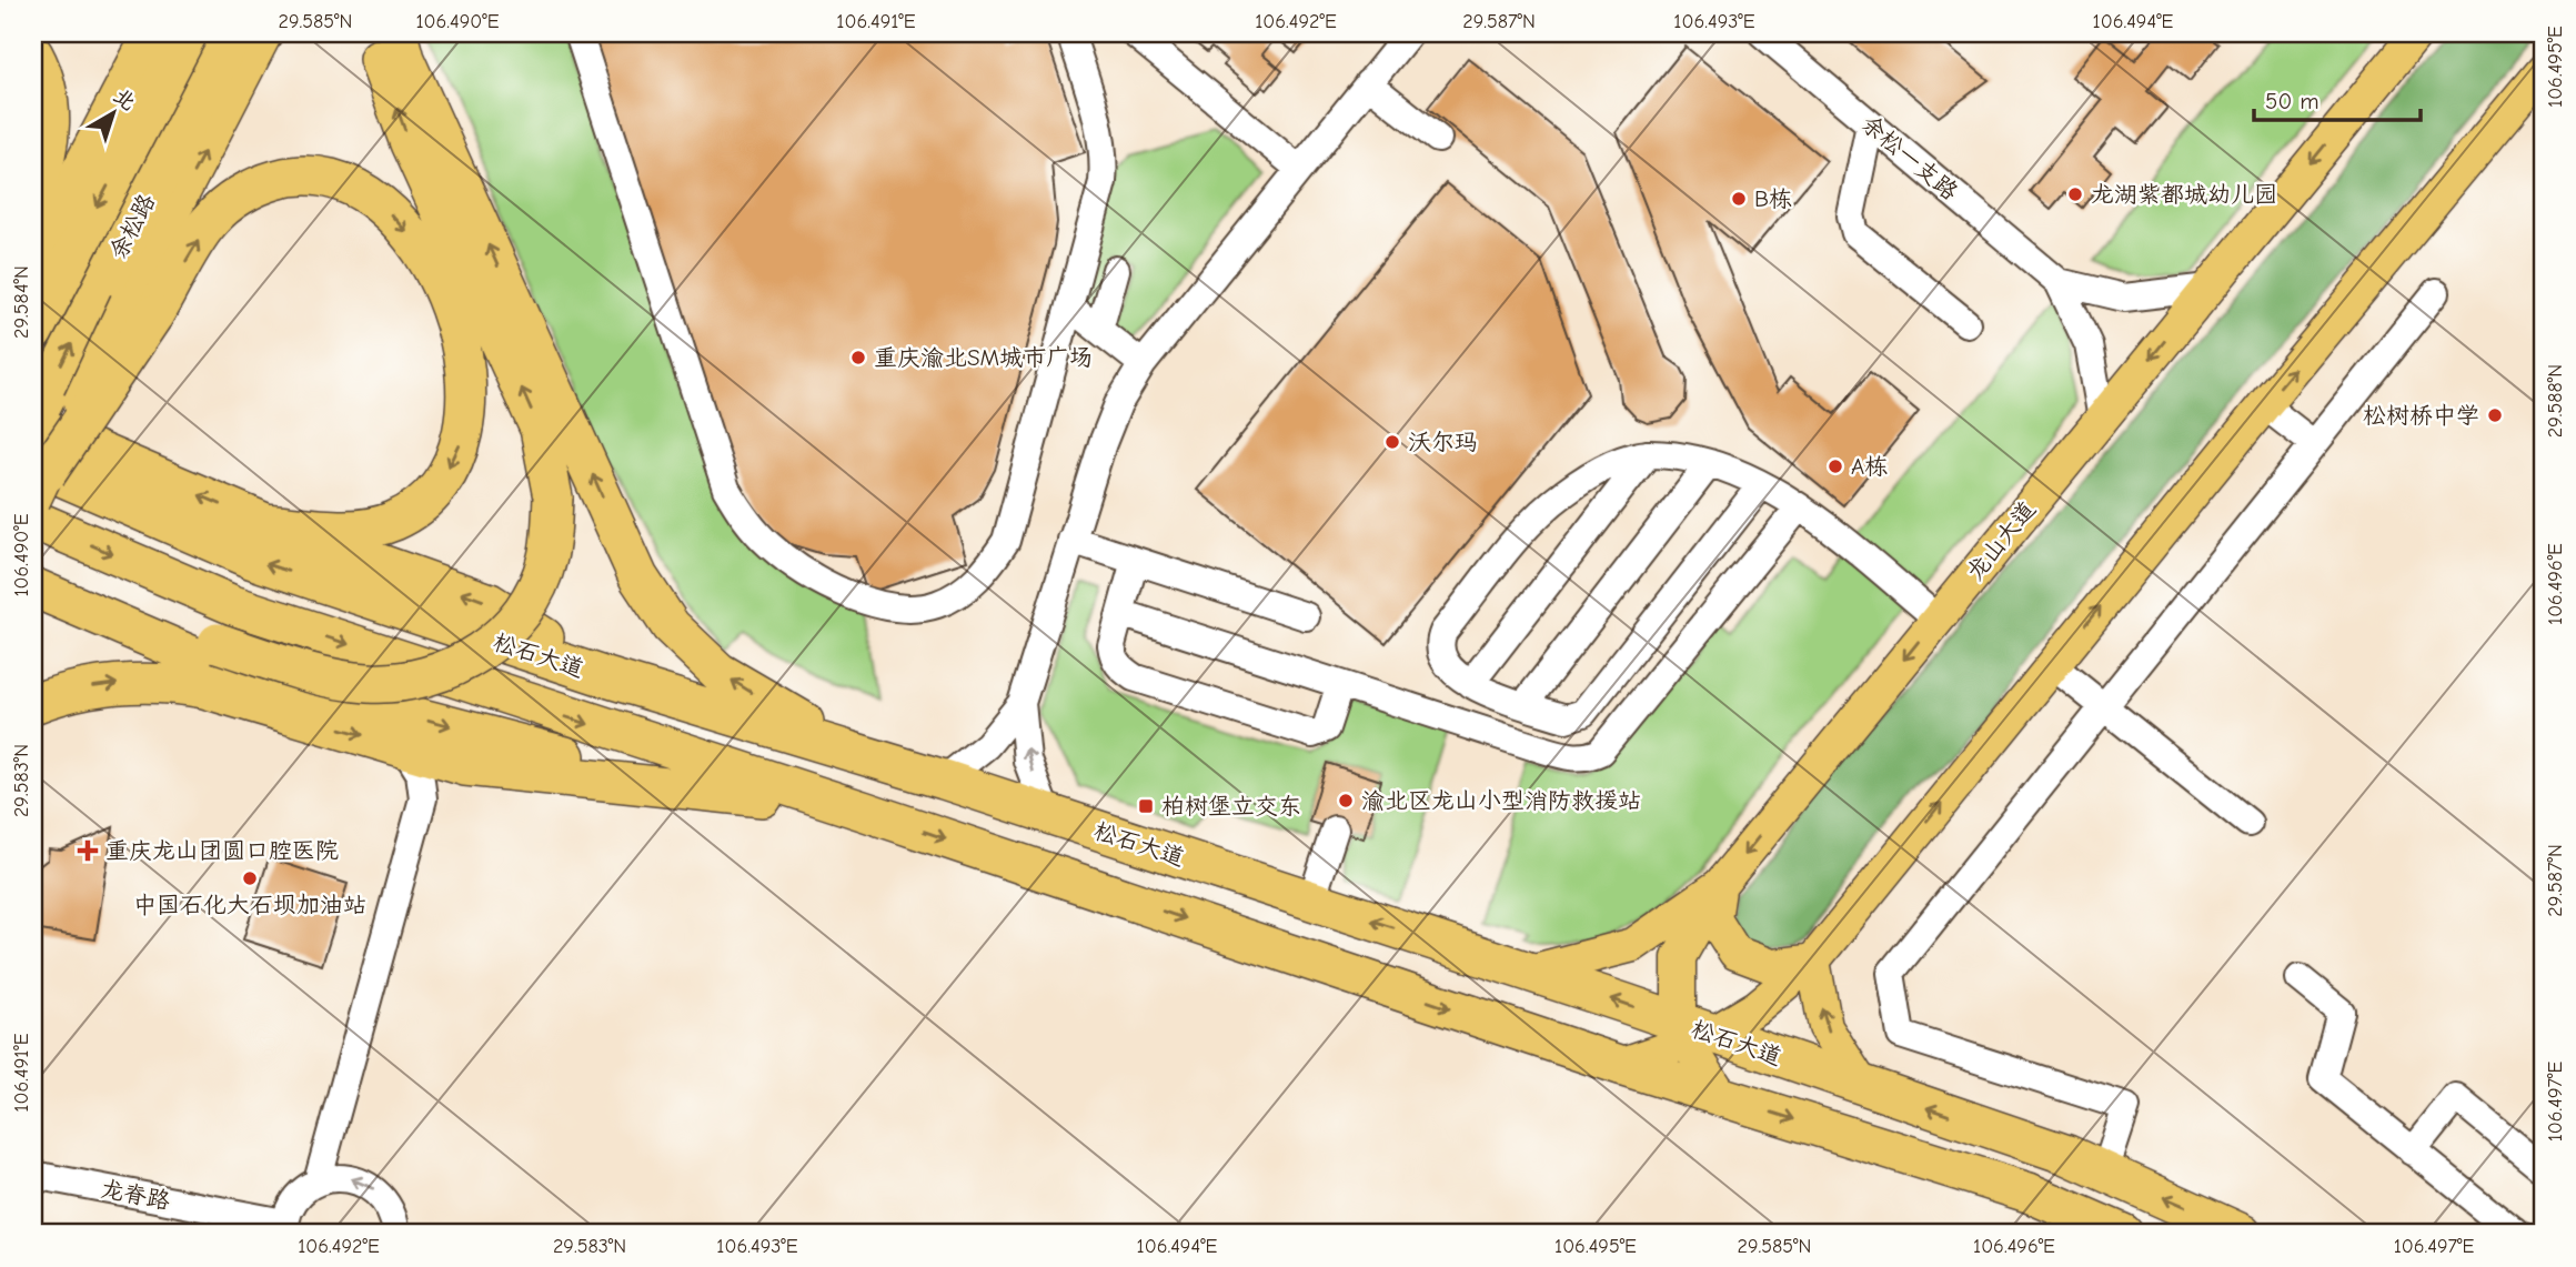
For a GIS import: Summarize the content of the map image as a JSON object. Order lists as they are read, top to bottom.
{
  "streets": {
    "highway": ["余松路", "松石大道"],
    "main road": ["龙山大道"],
    "street": ["余松一支路", "龙脊路"]
  },
  "crossings": [
    ["龙山大道", "松石大道"]
  ],
  "places": {
    "other": [
      "龙湖紫都城幼儿园",
      "B栋",
      "重庆渝北SM城市广场",
      "松树桥中学",
      "沃尔玛",
      "A栋",
      "渝北区龙山小型消防救援站",
      "中国石化大石坝加油站"
    ],
    "transit": ["柏树堡立交东"],
    "health": ["重庆龙山团圆口腔医院"]
  },
  "scale_bar": "50 m",
  "north": "top right",
  "coordinates": [
    "29.585°N",
    "106.490°E",
    "106.491°E",
    "106.492°E",
    "29.587°N",
    "106.493°E",
    "106.494°E",
    "106.495°E",
    "29.584°N",
    "29.588°N",
    "106.496°E",
    "29.583°N",
    "106.497°E"
  ]
}
